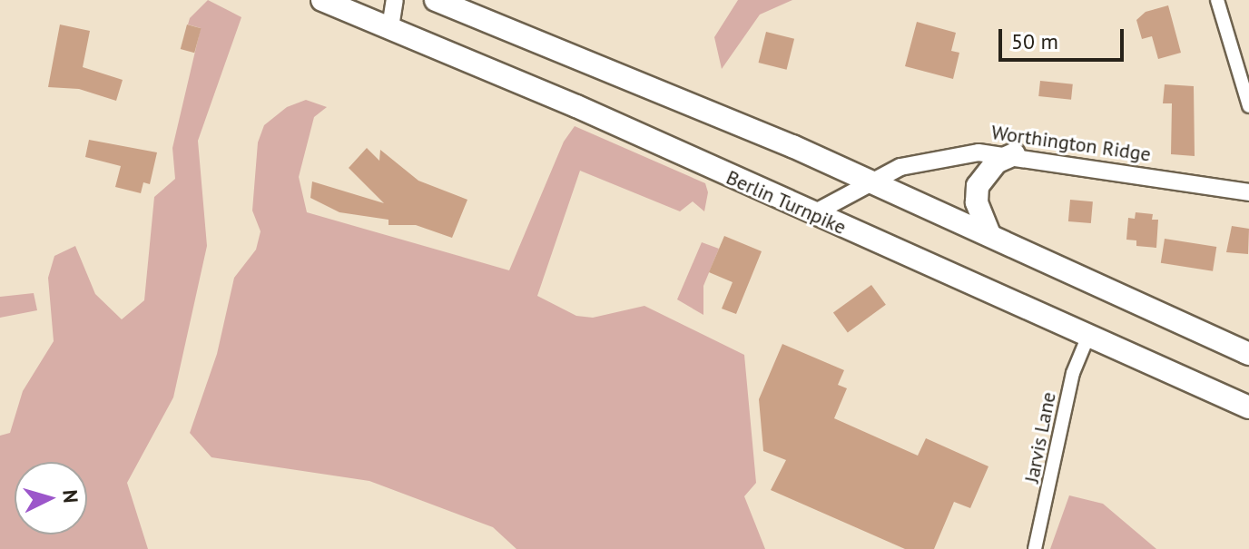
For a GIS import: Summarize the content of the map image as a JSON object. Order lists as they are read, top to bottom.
{
  "streets": {
    "highway": ["Berlin Turnpike"],
    "street": ["Worthington Ridge", "Jarvis Lane"]
  },
  "crossings": [
    ["Worthington Ridge", "Berlin Turnpike"],
    ["Berlin Turnpike", "Jarvis Lane"]
  ],
  "scale_bar": "50 m",
  "north": "right"
}
